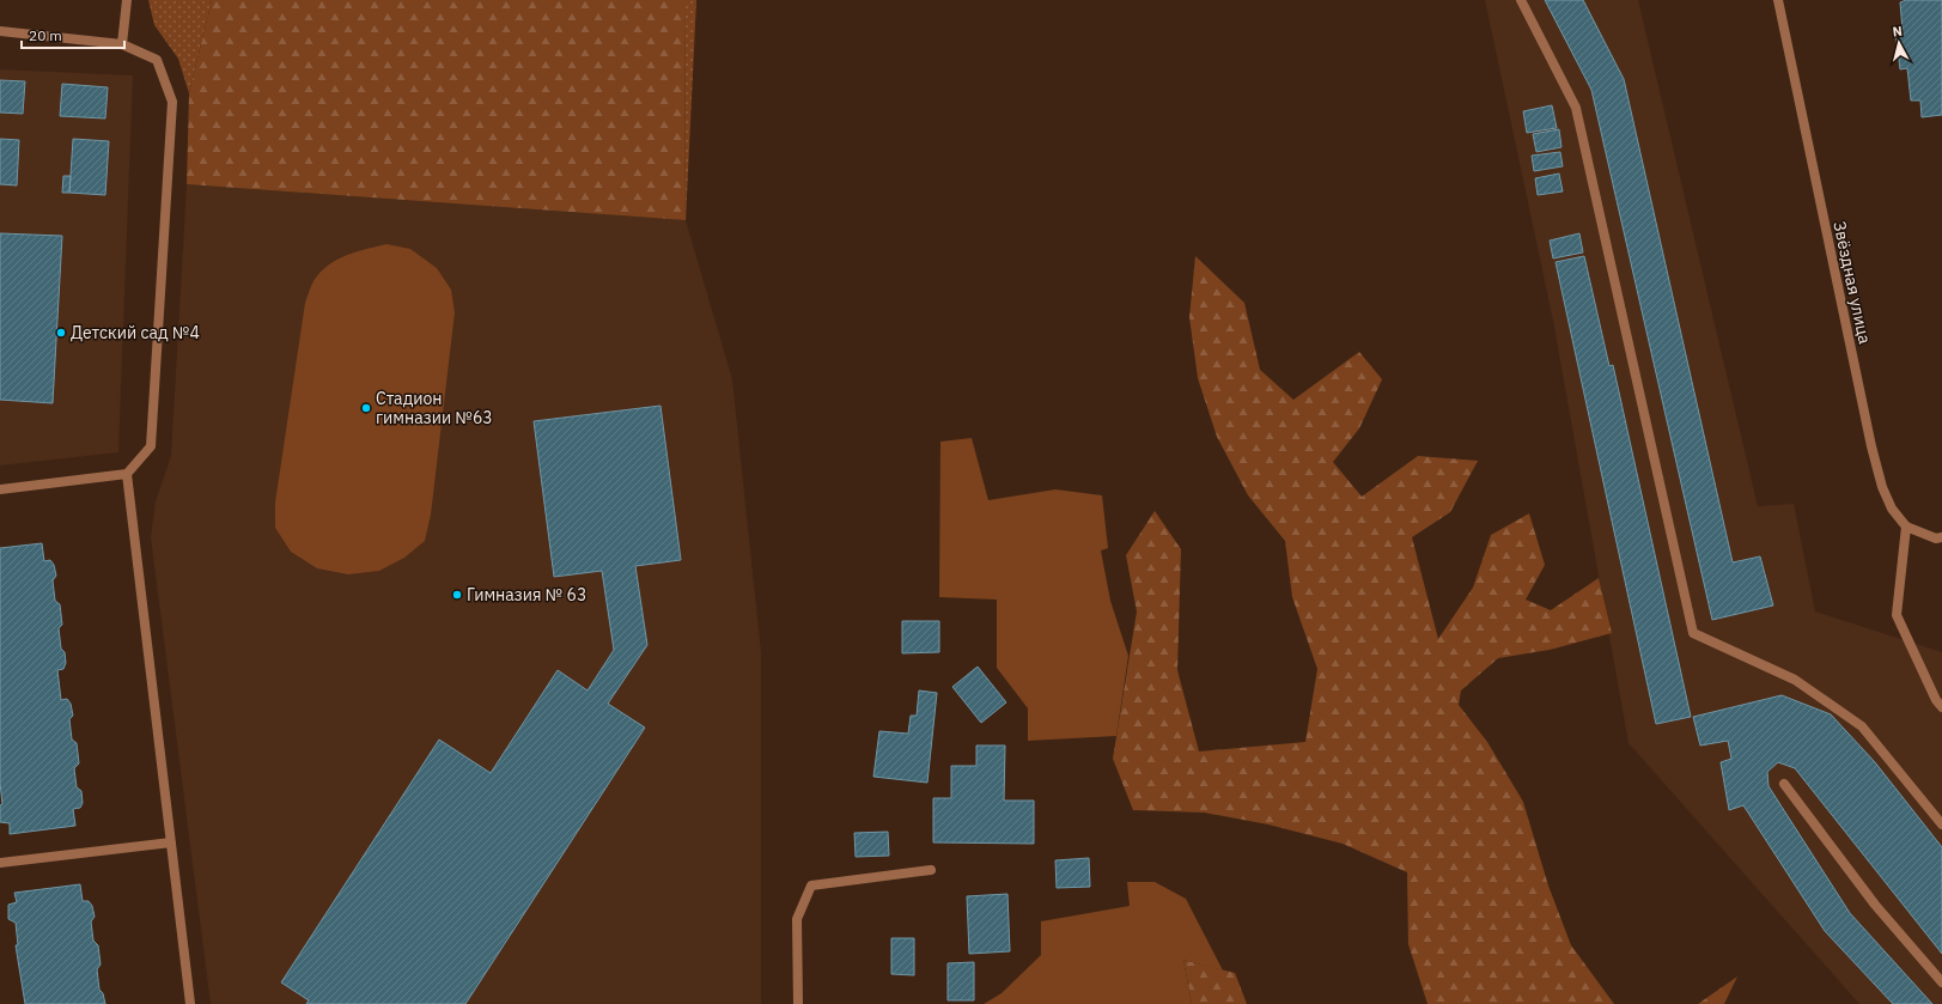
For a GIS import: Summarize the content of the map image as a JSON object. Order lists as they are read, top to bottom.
{
  "streets": {
    "street": ["Звёздная улица"]
  },
  "places": ["Детский сад №4", "Стадион гимназии №63", "Гимназия № 63"],
  "scale_bar": "20 m",
  "north": "top"
}
